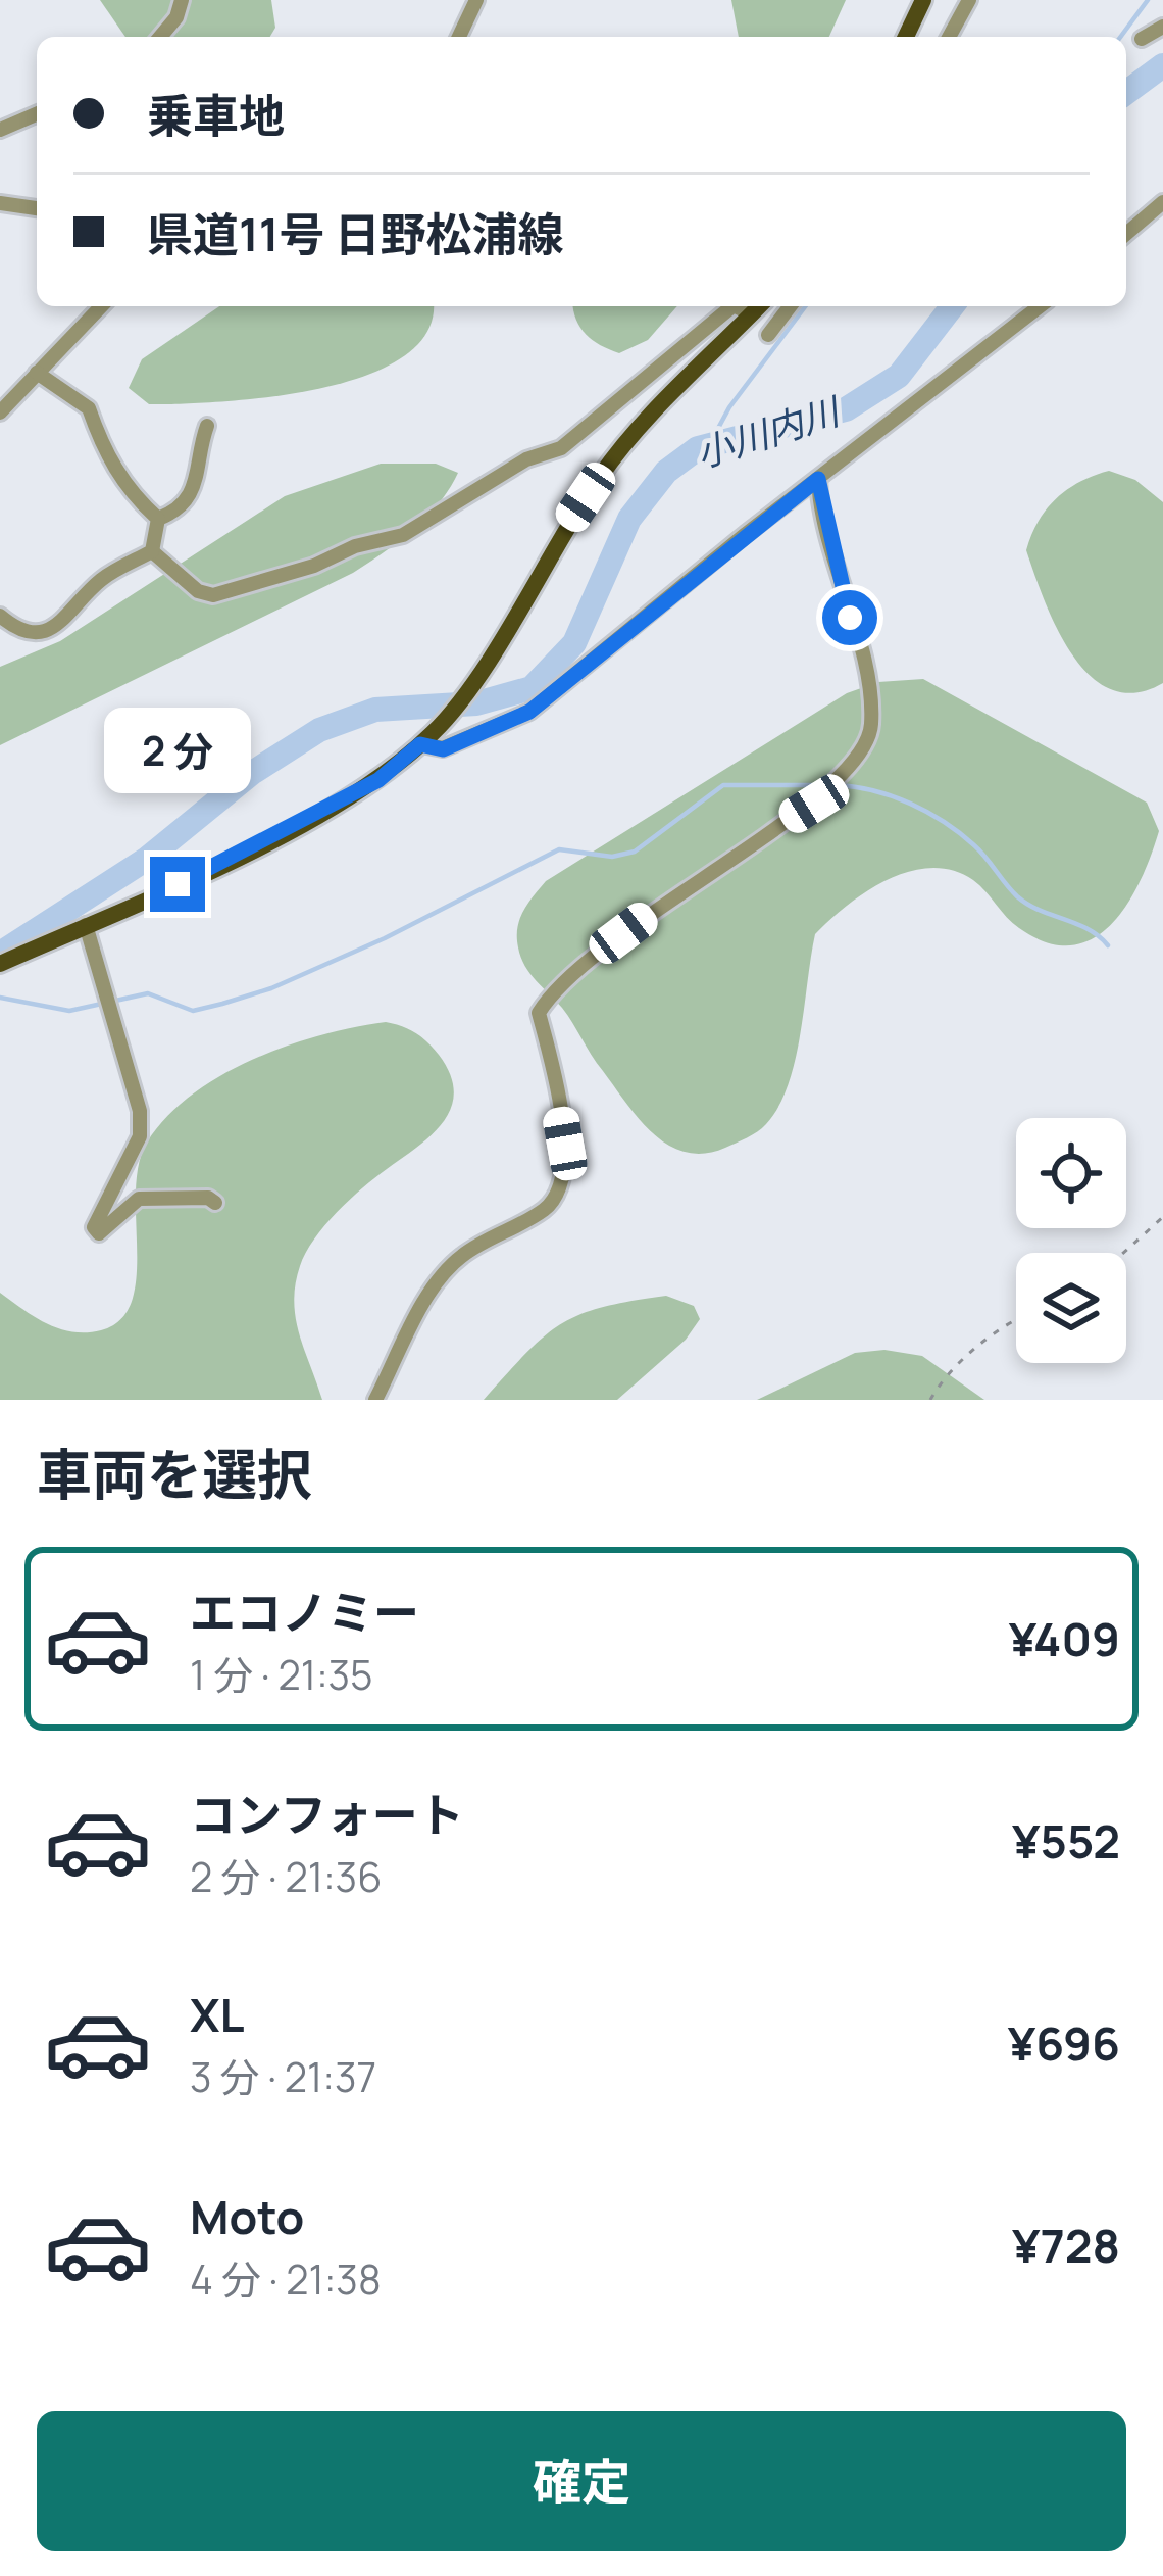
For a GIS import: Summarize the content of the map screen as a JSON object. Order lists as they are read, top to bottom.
{
  "water": ["小川内川"],
  "page": {
    "banner": ["乗車地", "県道11号 日野松浦線"],
    "bubble": "2 分",
    "heading": "車両を選択",
    "list": [
      {
        "name": "エコノミー",
        "note": "1 分 · 21:35",
        "value": "¥409"
      },
      {
        "name": "コンフォート",
        "note": "2 分 · 21:36",
        "value": "¥552"
      },
      {
        "name": "XL",
        "note": "3 分 · 21:37",
        "value": "¥696"
      },
      {
        "name": "Moto",
        "note": "4 分 · 21:38",
        "value": "¥728"
      }
    ],
    "buttons": "確定"
  }
}
